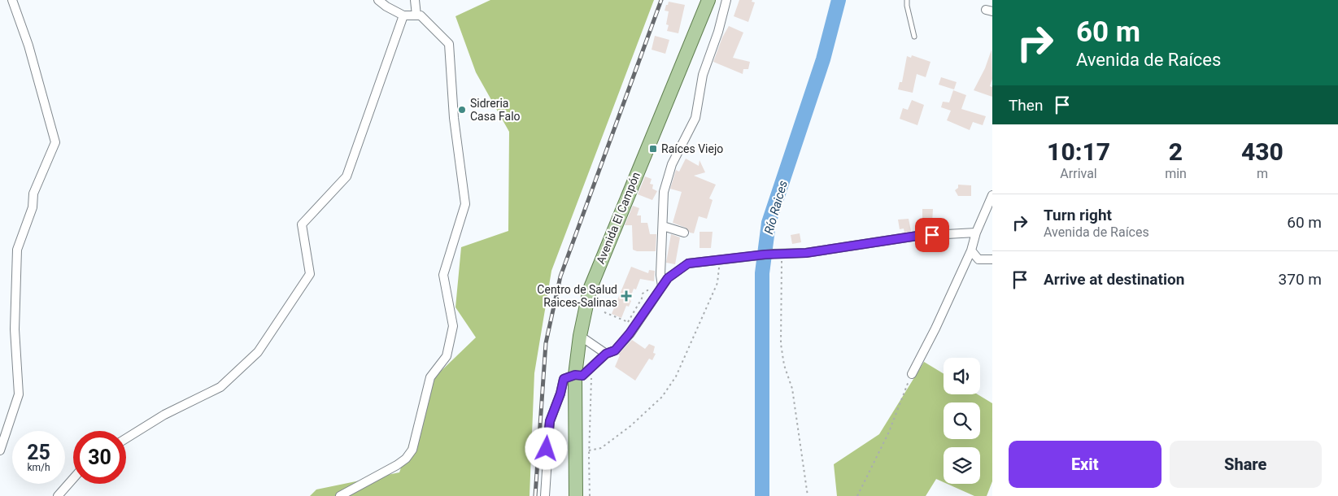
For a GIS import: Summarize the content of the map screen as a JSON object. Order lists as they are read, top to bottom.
{
  "streets": {
    "main road": ["Avenida El Campón"]
  },
  "water": ["Río Raices"],
  "places": {
    "other": ["Sidreria Casa Falo"],
    "transit": ["Raíces Viejo"],
    "health": ["Centro de Salud Raices-Salinas"]
  },
  "page": {
    "turn": ["60 m", "Avenida de Raíces"],
    "then": "Then",
    "eta": [
      "10:17",
      "Arrival",
      "2",
      "min",
      "430",
      "m"
    ],
    "list": [
      {
        "name": "Turn right",
        "note": "Avenida de Raíces",
        "value": "60 m"
      },
      {
        "name": "Arrive at destination",
        "value": "370 m"
      }
    ],
    "speed": "25 km/h",
    "limit": "30",
    "buttons": ["Exit", "Share"]
  }
}
